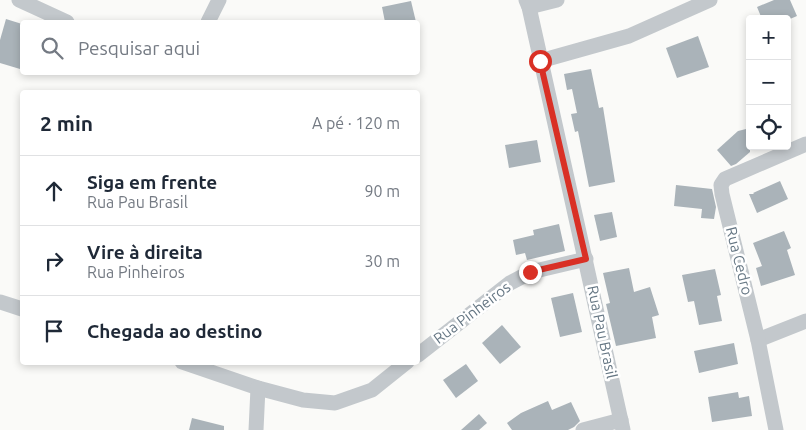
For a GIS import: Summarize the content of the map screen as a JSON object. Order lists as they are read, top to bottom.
{
  "streets": {
    "street": ["Rua Cedro", "Rua Pinheiros", "Rua Pau Brasil"]
  },
  "crossings": [
    ["Rua Pinheiros", "Rua Pau Brasil"]
  ],
  "page": {
    "map_buttons": ["+", "−"],
    "search": "Pesquisar aqui",
    "heading": ["2 min", "A pé · 120 m"],
    "list": [
      ["Siga em frente", "Rua Pau Brasil", "90 m"],
      ["Vire à direita", "Rua Pinheiros", "30 m"],
      "Chegada ao destino"
    ]
  }
}
